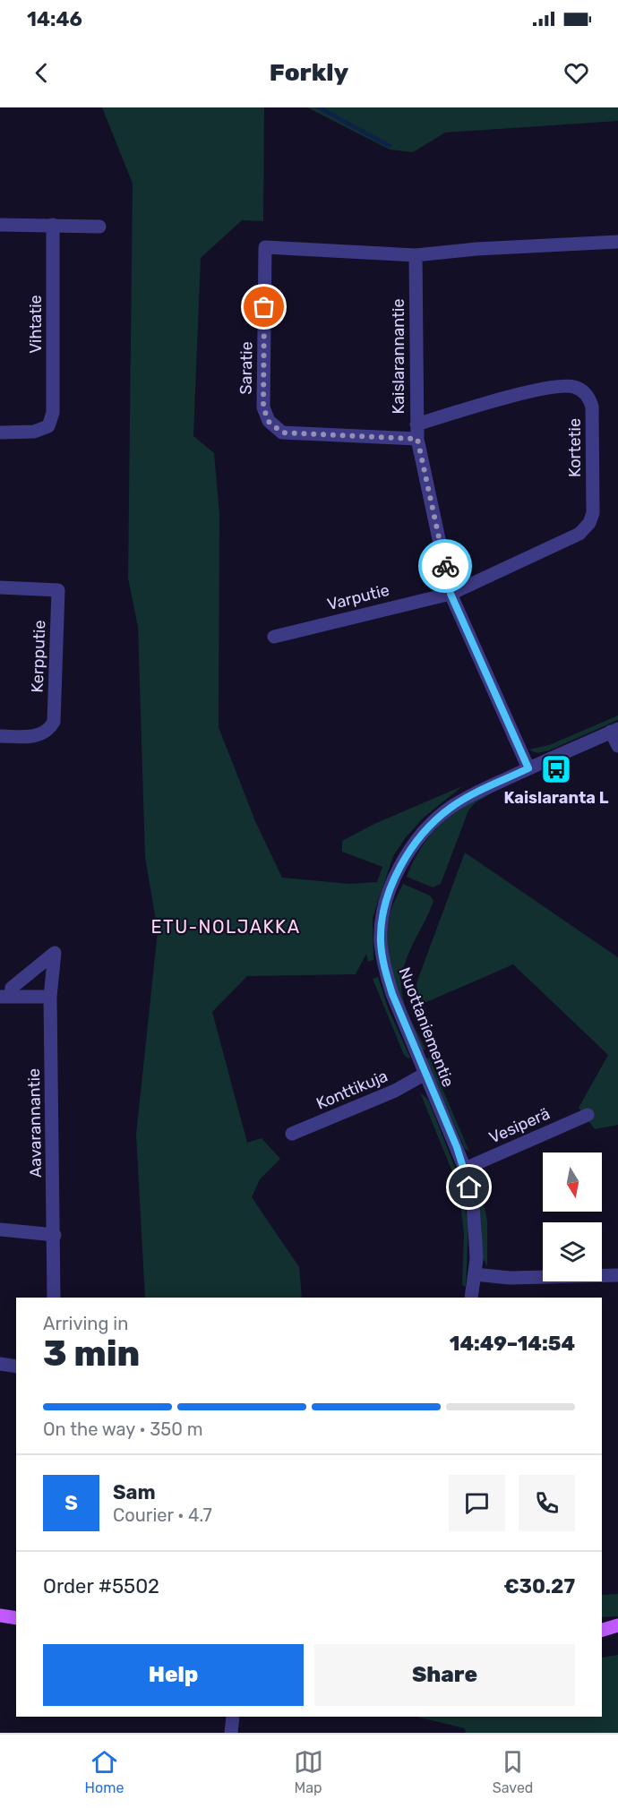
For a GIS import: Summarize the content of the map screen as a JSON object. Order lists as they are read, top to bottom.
{
  "streets": {
    "street": [
      "Vihtatie",
      "Kaislarannantie",
      "Saratie",
      "Kortetie",
      "Varputie",
      "Kerpputie",
      "Nuottaniementie",
      "Konttikuja",
      "Aavarannantie",
      "Vesiperä"
    ]
  },
  "crossings": [
    ["Kaislarannantie", "Saratie"],
    ["Kaislarannantie", "Kortetie"],
    ["Kaislarannantie", "Varputie"],
    ["Kaislarannantie", "Nuottaniementie"],
    ["Kortetie", "Varputie"],
    ["Nuottaniementie", "Konttikuja"],
    ["Nuottaniementie", "Vesiperä"]
  ],
  "districts": ["ETU-NOLJAKKA"],
  "places": {
    "bus stop": ["Kaislaranta L"]
  },
  "north": "bottom",
  "page": {
    "status": "14:46",
    "header": "Forkly",
    "heading": ["3 min", "Arriving in", "14:49–14:54"],
    "panel": [
      "Sam",
      "Courier · 4.7",
      "Order #5502",
      "€30.27"
    ],
    "bar": "On the way · 350 m",
    "round": "S",
    "buttons": ["Help", "Share"],
    "tabs": ["Home", "Map", "Saved"]
  }
}
